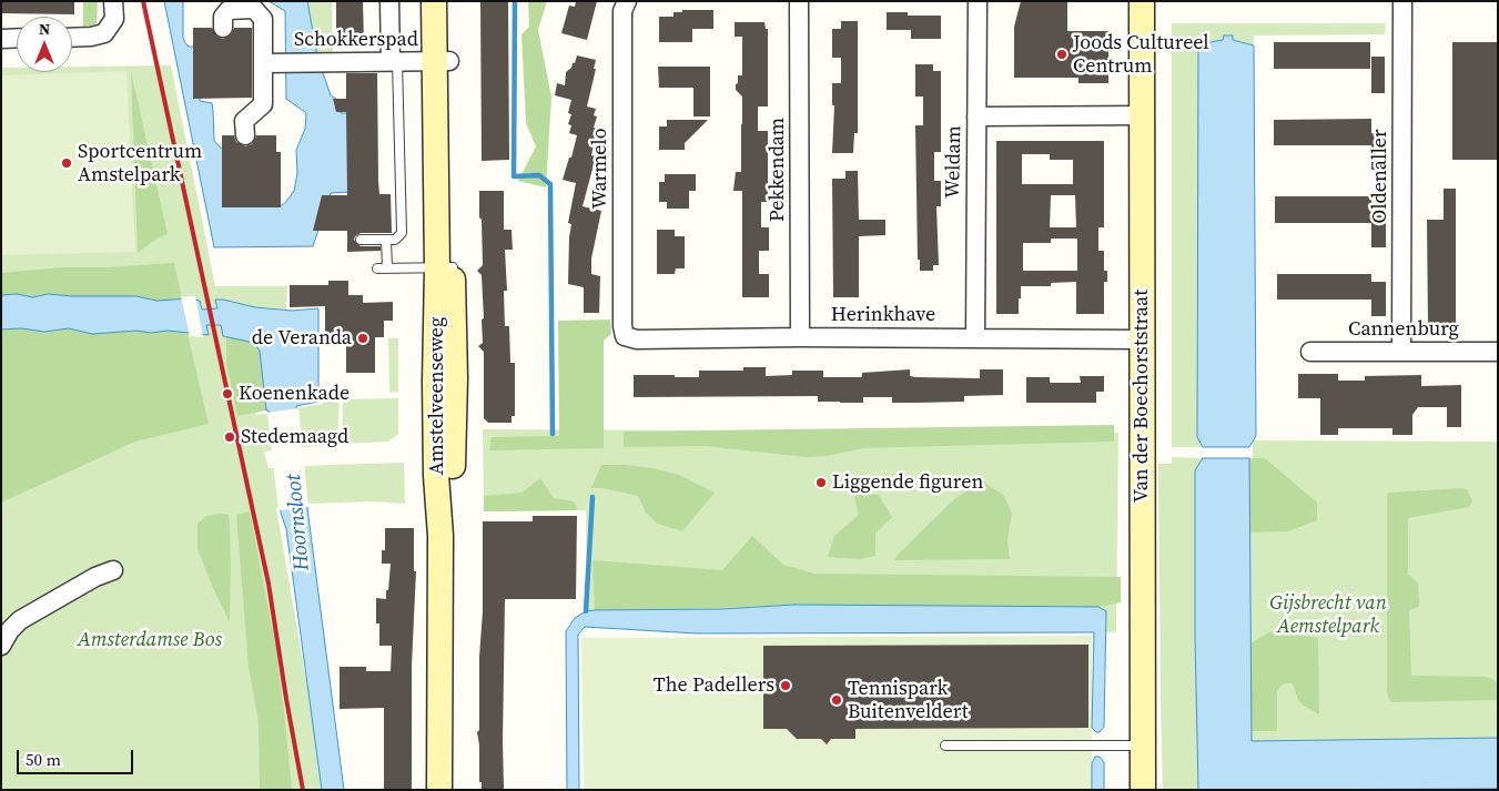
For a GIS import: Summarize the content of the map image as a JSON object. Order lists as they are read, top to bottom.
{
  "streets": {
    "main road": ["Amstelveenseweg", "Van der Boechorststraat"],
    "street": [
      "Schokkerspad",
      "Weldam",
      "Warmelo",
      "Pekkendam",
      "Oldenaller",
      "Herinkhave",
      "Cannenburg"
    ]
  },
  "crossings": [
    ["Schokkerspad", "Amstelveenseweg"],
    ["Weldam", "Herinkhave"],
    ["Weldam", "Van der Boechorststraat"],
    ["Warmelo", "Herinkhave"],
    ["Pekkendam", "Herinkhave"],
    ["Oldenaller", "Cannenburg"],
    ["Herinkhave", "Van der Boechorststraat"]
  ],
  "water": ["Hoornsloot"],
  "parks": ["Gijsbrecht van Aemstelpark", "Amsterdamse Bos"],
  "places": [
    "Joods Cultureel Centrum",
    "Sportcentrum Amstelpark",
    "de Veranda",
    "Koenenkade",
    "Stedemaagd",
    "Liggende figuren",
    "The Padellers",
    "Tennispark Buitenveldert"
  ],
  "scale_bar": "50 m",
  "north": "top"
}
